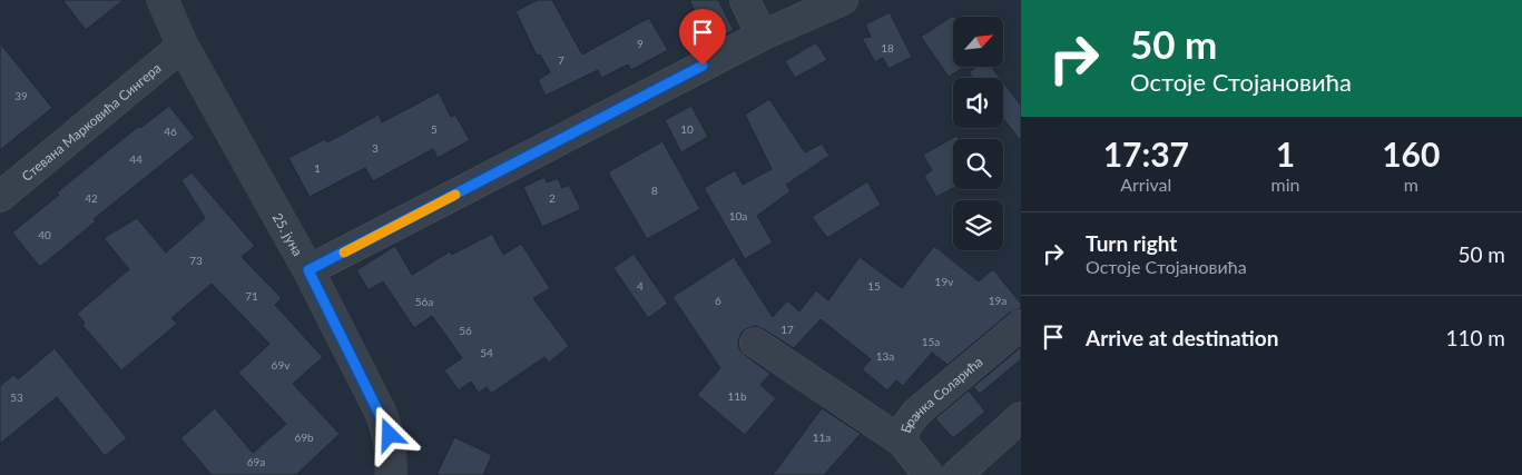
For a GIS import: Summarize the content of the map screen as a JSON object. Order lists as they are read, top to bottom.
{
  "streets": {
    "street": ["Стевана Марковића Сингера", "25. јуна", "Бранка Соларића"]
  },
  "crossings": [
    ["Стевана Марковића Сингера", "25. јуна"]
  ],
  "house_numbers": [
    "9",
    "18",
    "7",
    "39",
    "5",
    "10",
    "46",
    "3",
    "44",
    "1",
    "8",
    "42",
    "2",
    "10a",
    "40",
    "73",
    "19v",
    "4",
    "15",
    "71",
    "6",
    "19a",
    "56a",
    "17",
    "56",
    "15a",
    "54",
    "13a",
    "69v",
    "11b",
    "53",
    "69b",
    "11a",
    "69a"
  ],
  "north": "top right",
  "page": {
    "turn": ["50 m", "Остоје Стојановића"],
    "eta": [
      "17:37",
      "Arrival",
      "1",
      "min",
      "160",
      "m"
    ],
    "list": [
      {
        "name": "Turn right",
        "note": "Остоје Стојановића",
        "value": "50 m"
      },
      {
        "name": "Arrive at destination",
        "value": "110 m"
      }
    ]
  }
}
